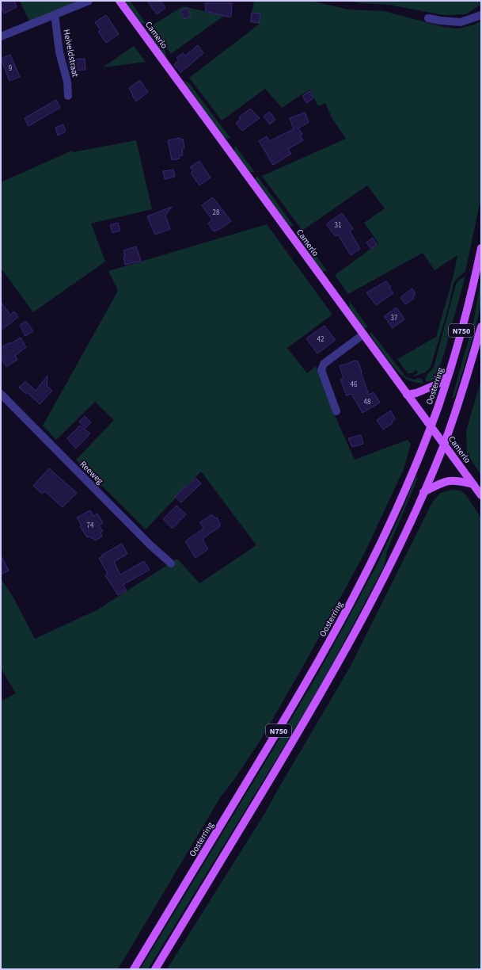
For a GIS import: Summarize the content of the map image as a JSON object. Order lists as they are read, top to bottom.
{
  "streets": {
    "main road": ["Camerlo", "N750", "Oosterring"],
    "street": ["Heiveldstraat", "Reeweg"]
  },
  "crossings": [
    ["Camerlo", "N750"],
    ["Camerlo", "Oosterring"]
  ],
  "house_numbers": [
    "9",
    "28",
    "31",
    "37",
    "42",
    "46",
    "48",
    "74"
  ]
}
